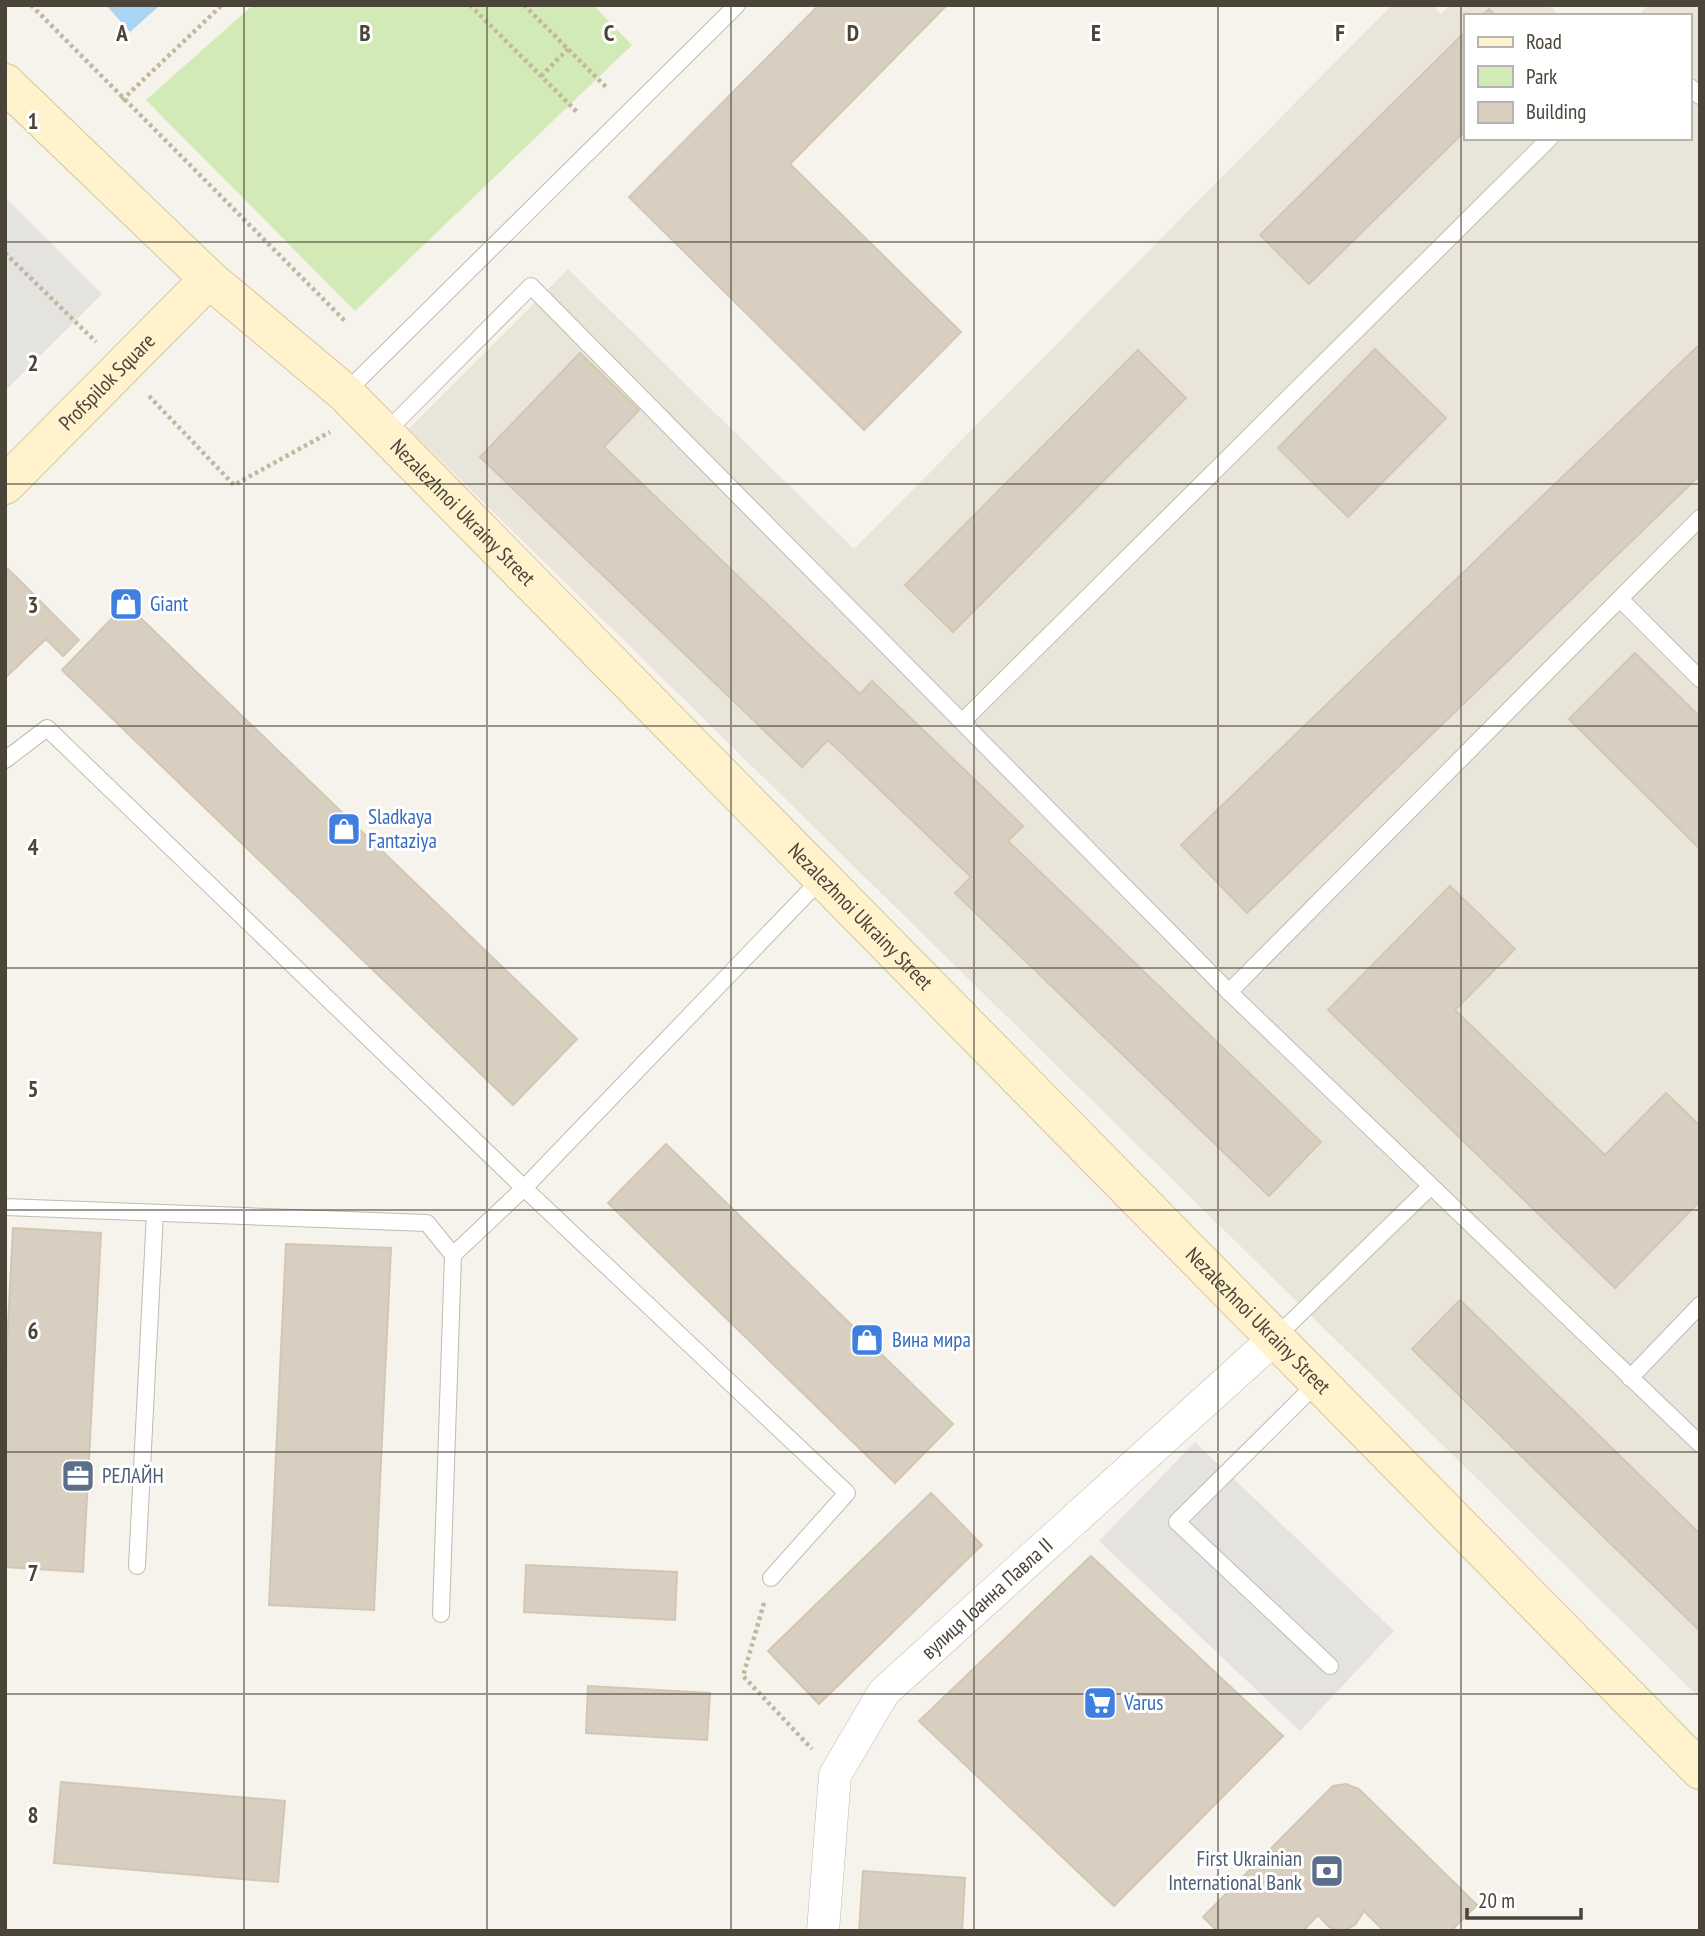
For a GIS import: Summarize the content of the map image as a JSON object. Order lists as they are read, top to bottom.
{
  "streets": {
    "street": ["Profspilok Square", "Nezalezhnoi Ukrainy Street", "вулиця Іоанна Павла ІІ"]
  },
  "crossings": [
    ["Profspilok Square", "Nezalezhnoi Ukrainy Street"],
    ["Nezalezhnoi Ukrainy Street", "вулиця Іоанна Павла ІІ"]
  ],
  "places": {
    "shop": ["Giant", "Sladkaya Fantaziya", "Вина мира"],
    "office": ["РЕЛАЙН"],
    "supermarket": ["Varus"],
    "bank": ["First Ukrainian International Bank"]
  },
  "legend": ["Road", "Park", "Building"],
  "scale_bar": "20 m",
  "grid": {
    "columns": [
      "A",
      "B",
      "C",
      "D",
      "E",
      "F"
    ],
    "rows": [
      "1",
      "2",
      "3",
      "4",
      "5",
      "6",
      "7",
      "8"
    ]
  }
}
